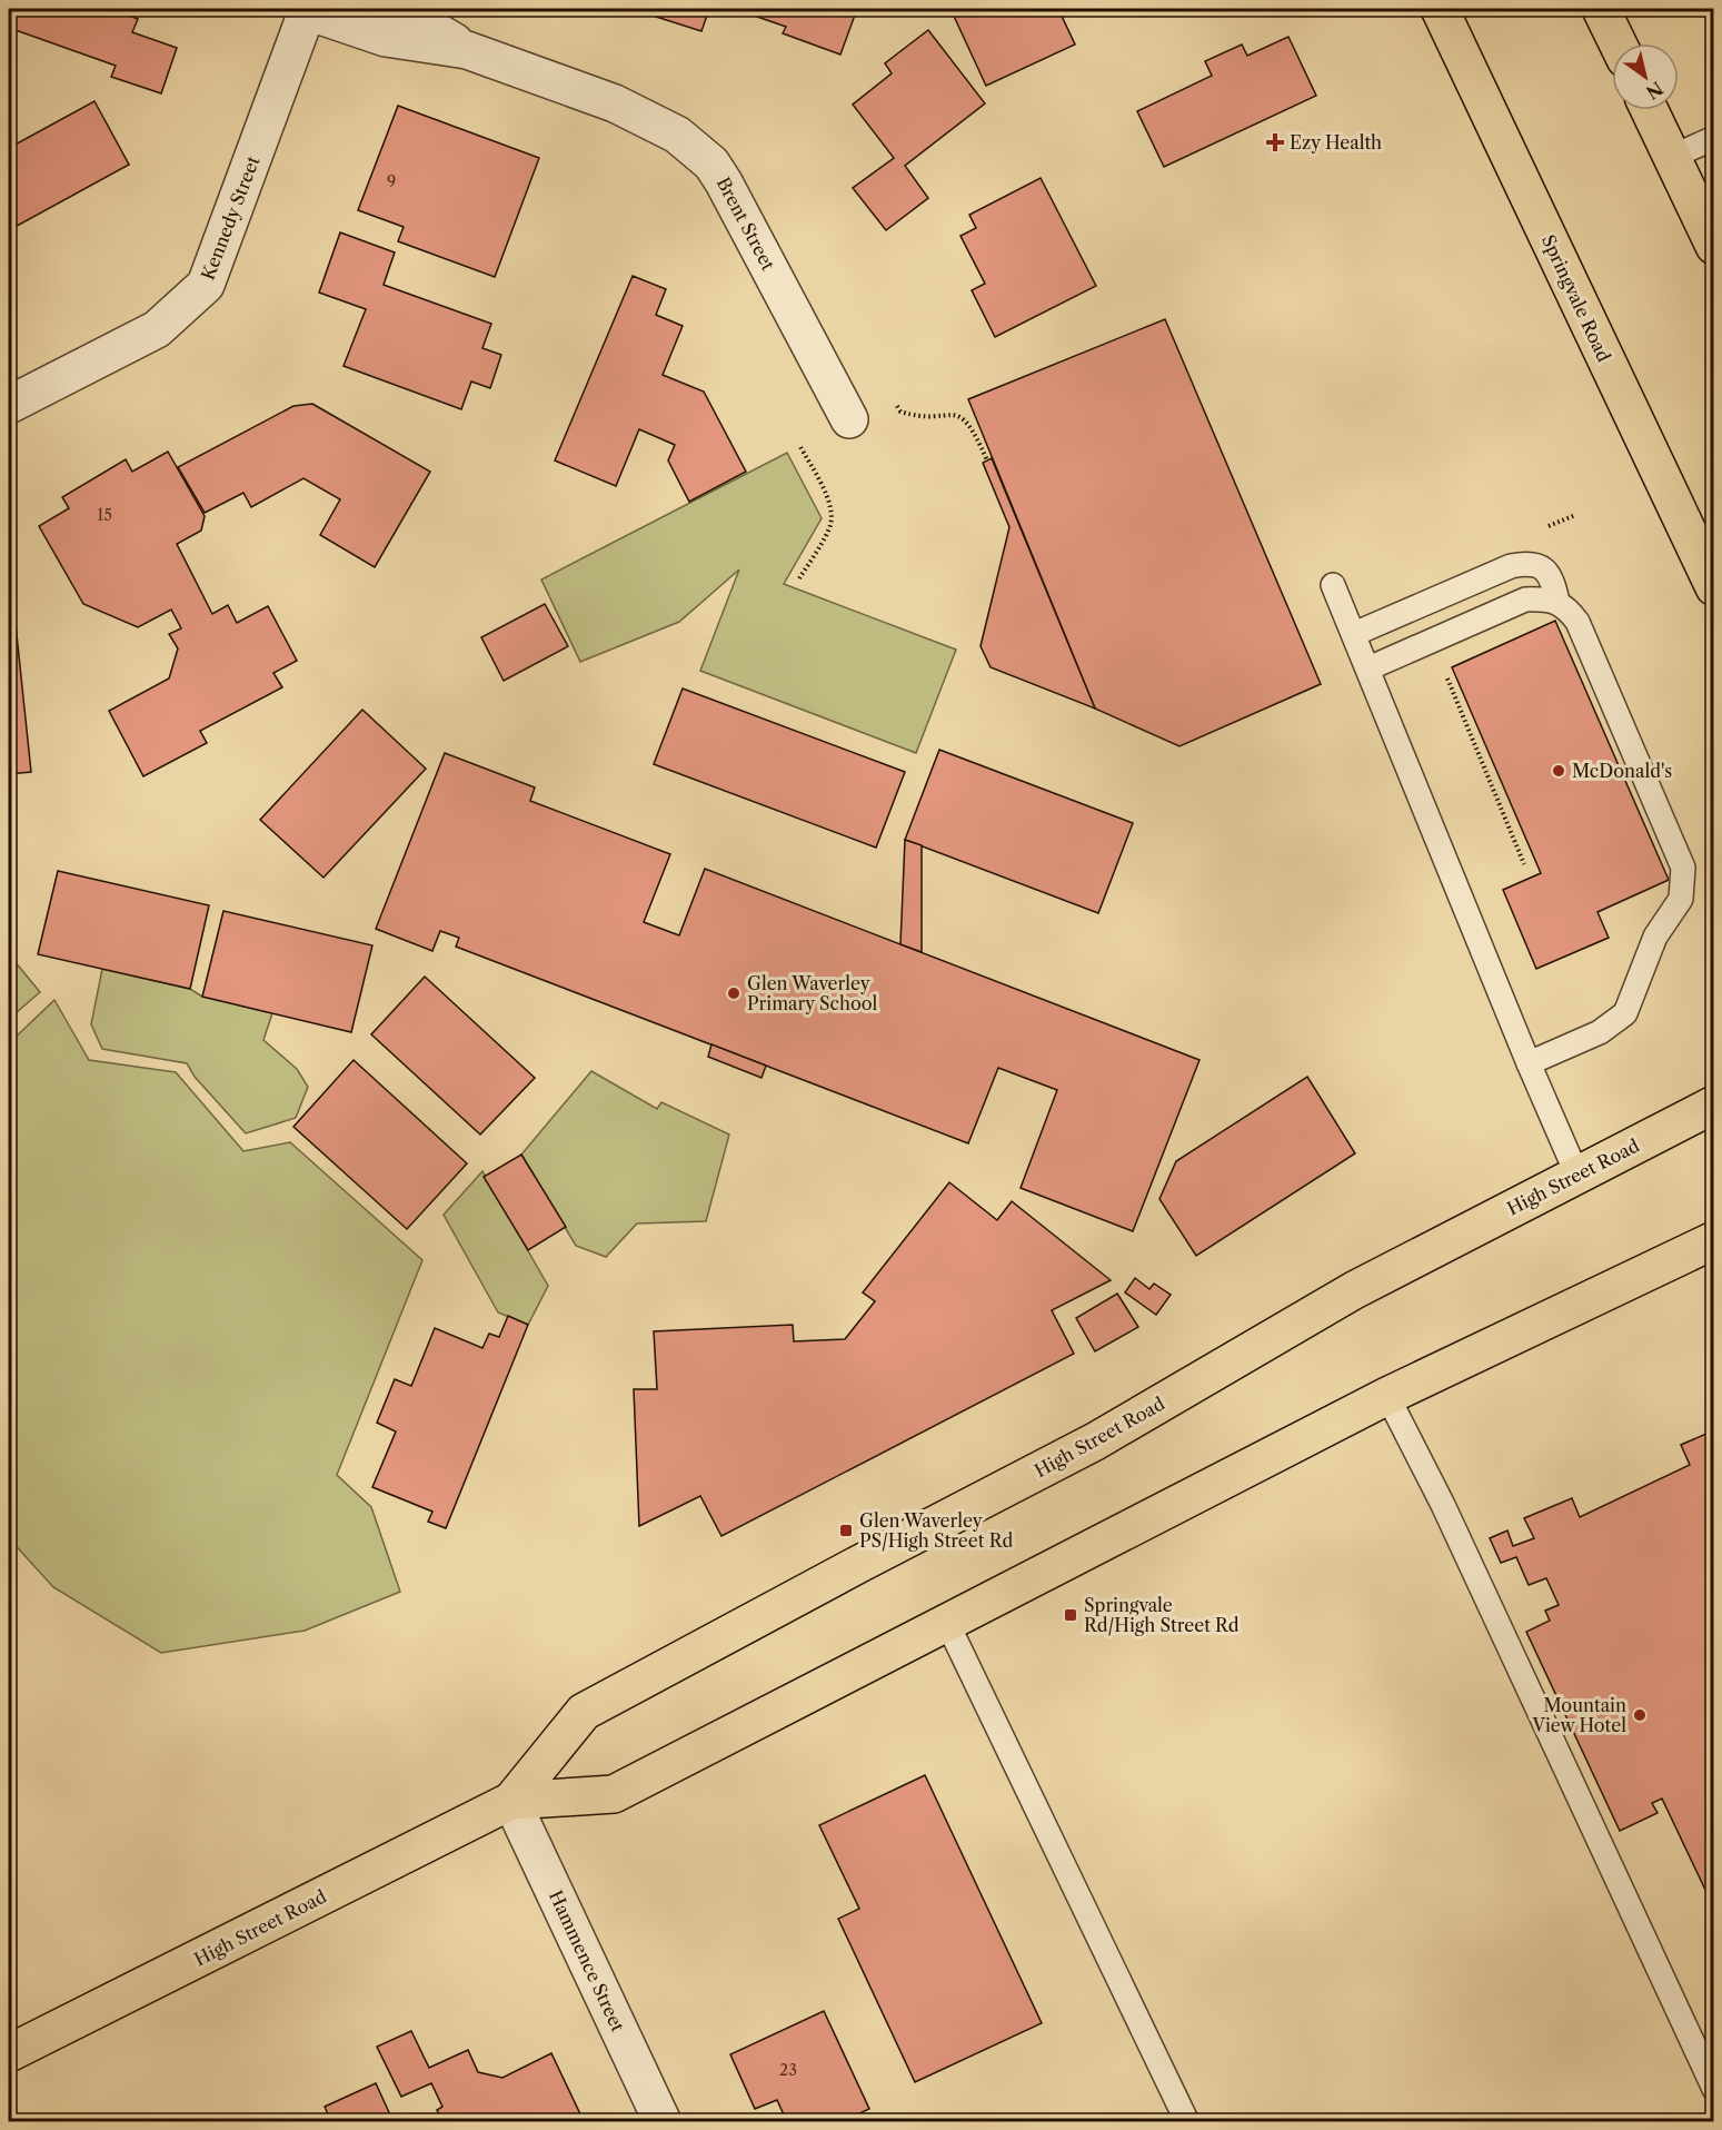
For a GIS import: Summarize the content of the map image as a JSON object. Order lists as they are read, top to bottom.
{
  "streets": {
    "main road": ["Springvale Road", "High Street Road"],
    "street": ["Kennedy Street", "Brent Street", "Hammence Street"]
  },
  "crossings": [
    ["Kennedy Street", "Brent Street"],
    ["High Street Road", "Hammence Street"]
  ],
  "places": {
    "health": ["Ezy Health"],
    "other": ["McDonald's", "Glen Waverley Primary School", "Mountain View Hotel"],
    "transit": ["Glen Waverley PS/High Street Rd", "Springvale Rd/High Street Rd"]
  },
  "house_numbers": ["9", "15", "23"],
  "north": "bottom right"
}
